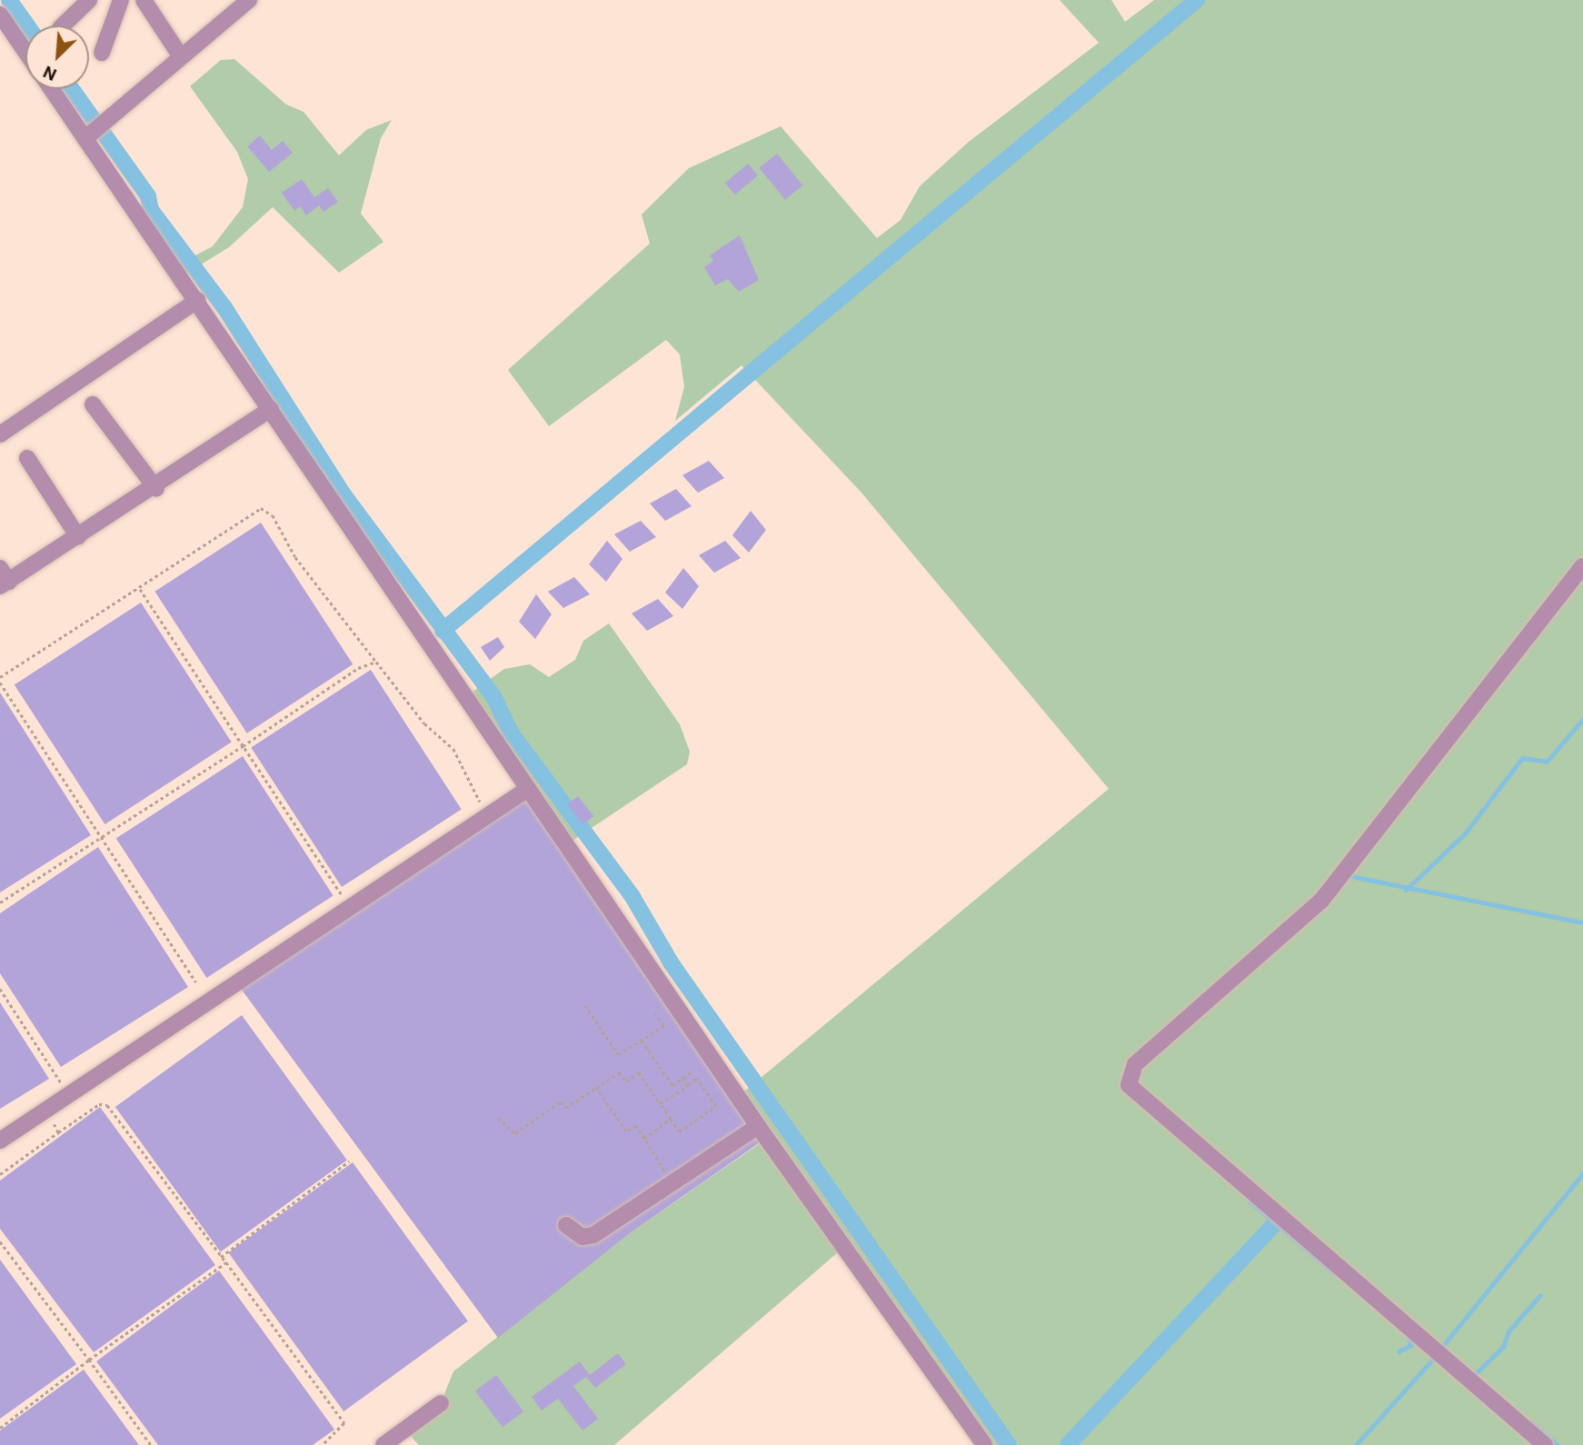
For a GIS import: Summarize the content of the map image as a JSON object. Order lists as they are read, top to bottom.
{
  "north": "bottom left"
}
